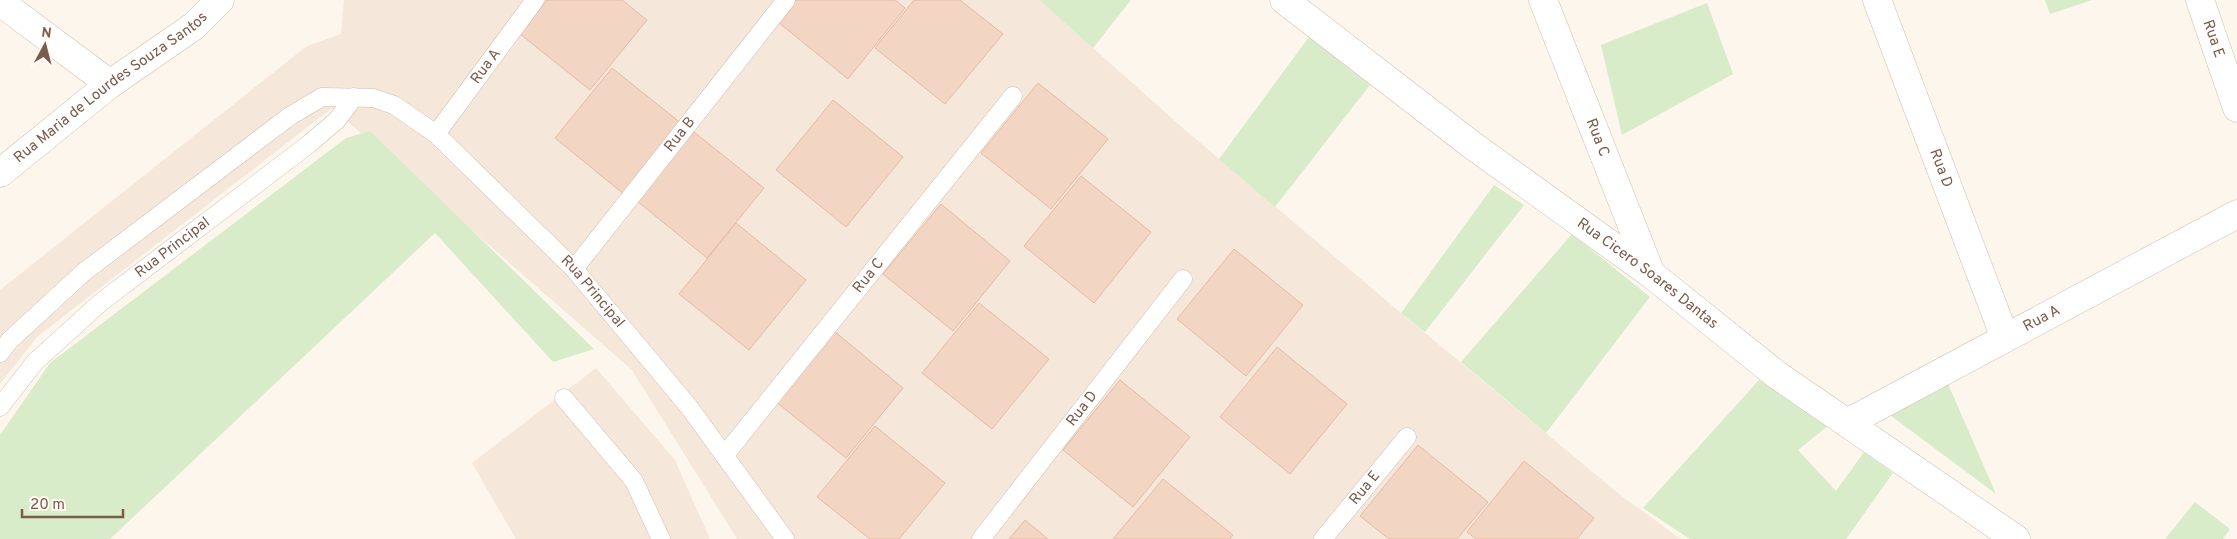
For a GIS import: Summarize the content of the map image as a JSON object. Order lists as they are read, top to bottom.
{
  "streets": {
    "street": [
      "Rua E",
      "Rua A",
      "Rua Maria de Lourdes Souza Santos",
      "Rua C",
      "Rua D",
      "Rua Cicero Soares Dantas"
    ],
    "lane": ["Rua B", "Rua Principal"]
  },
  "crossings": [
    ["Rua A", "Rua D"],
    ["Rua A", "Rua Principal"],
    ["Rua A", "Rua Cicero Soares Dantas"],
    ["Rua B", "Rua Principal"],
    ["Rua C", "Rua Principal"],
    ["Rua C", "Rua Cicero Soares Dantas"]
  ],
  "scale_bar": "20 m",
  "north": "top"
}
